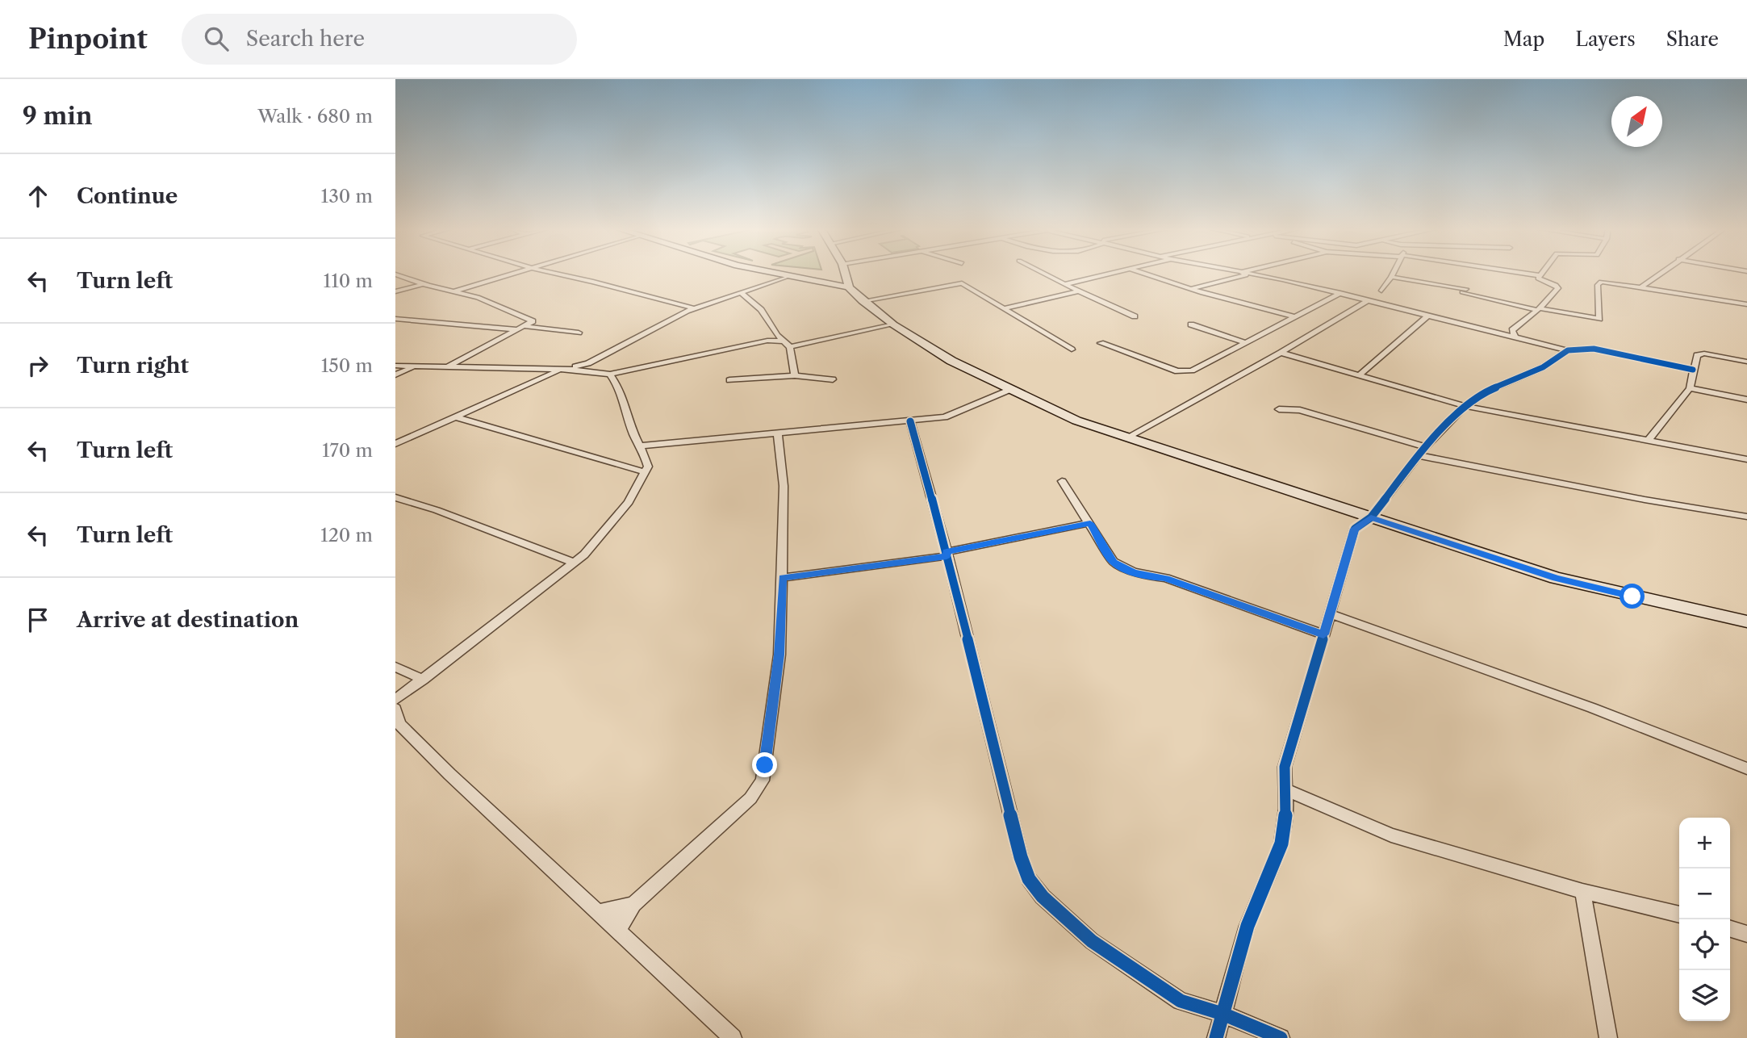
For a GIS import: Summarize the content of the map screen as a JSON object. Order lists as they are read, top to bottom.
{
  "north": "top right",
  "page": {
    "header": "Pinpoint",
    "search": "Search here",
    "nav": ["Map", "Layers", "Share"],
    "heading": ["9 min", "Walk · 680 m"],
    "list": [
      ["Continue", "130 m"],
      ["Turn left", "110 m"],
      ["Turn right", "150 m"],
      ["Turn left", "170 m"],
      ["Turn left", "120 m"],
      "Arrive at destination"
    ],
    "map_buttons": ["+", "−"]
  }
}
